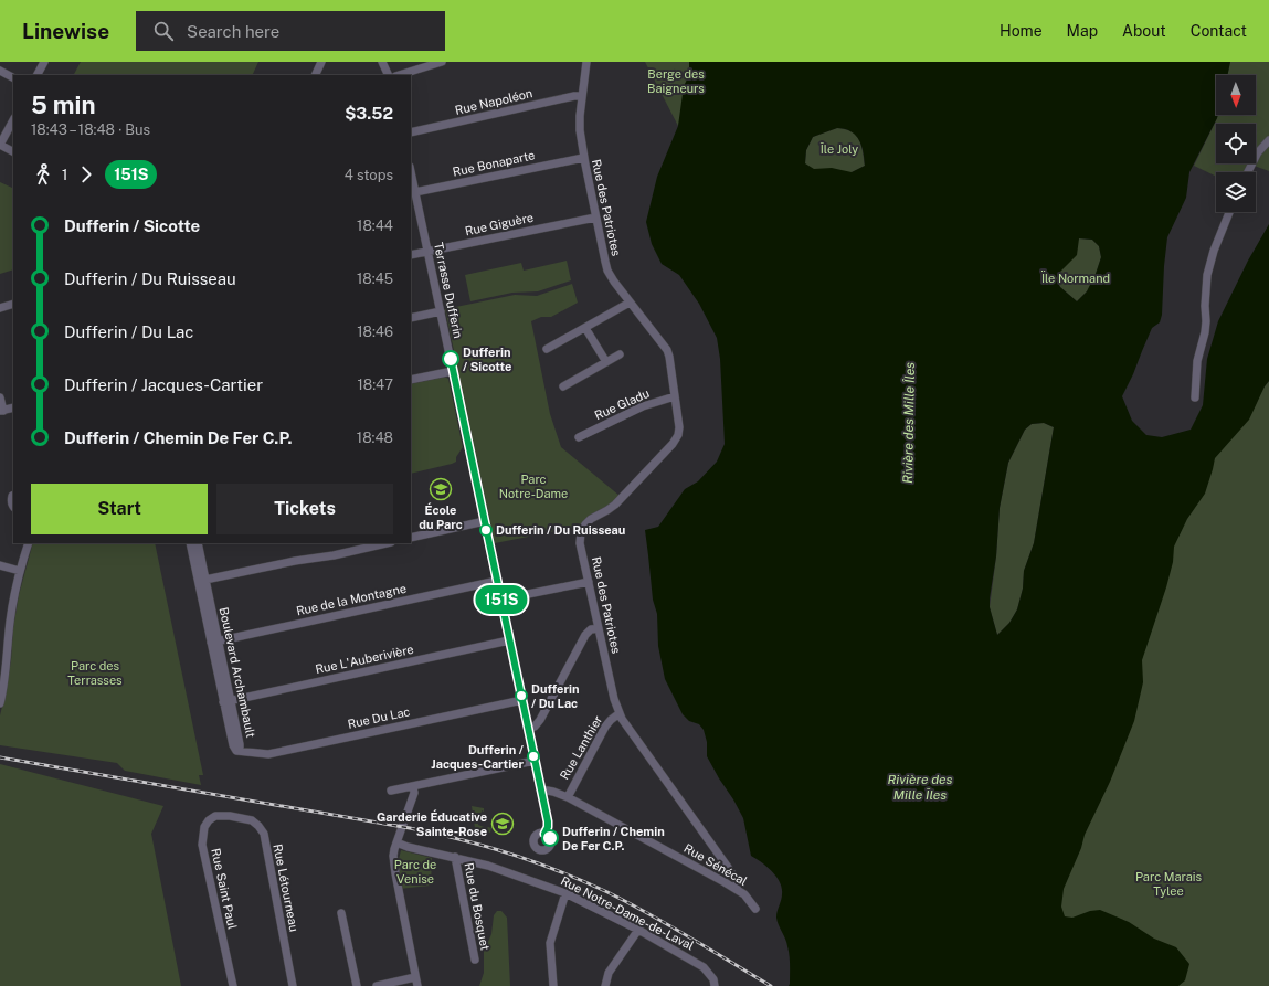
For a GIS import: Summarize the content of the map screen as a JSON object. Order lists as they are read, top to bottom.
{
  "streets": {
    "street": [
      "Rue Napoléon",
      "Rue Bonaparte",
      "Rue des Patriotes",
      "Rue Giguère",
      "Terrasse Dufferin",
      "Rue Gladu",
      "Rue de la Montagne",
      "Rue L'Auberivière",
      "Boulevard Archambault",
      "Rue Du Lac",
      "Rue Lanthier",
      "Rue Sénécal",
      "Rue Létourneau",
      "Rue Saint Paul",
      "Rue du Bosquet",
      "Rue Notre-Dame-de-Laval"
    ]
  },
  "crossings": [
    ["Rue Napoléon", "Rue des Patriotes"],
    ["Rue Bonaparte", "Rue des Patriotes"],
    ["Rue Bonaparte", "Terrasse Dufferin"],
    ["Rue des Patriotes", "Rue Giguère"],
    ["Rue des Patriotes", "Rue Gladu"],
    ["Rue des Patriotes", "Rue Lanthier"],
    ["Rue des Patriotes", "Rue Sénécal"],
    ["Rue Giguère", "Terrasse Dufferin"],
    ["Terrasse Dufferin", "Rue de la Montagne"],
    ["Terrasse Dufferin", "Rue L'Auberivière"],
    ["Terrasse Dufferin", "Rue Du Lac"],
    ["Terrasse Dufferin", "Rue Sénécal"],
    ["Rue de la Montagne", "Boulevard Archambault"],
    ["Rue L'Auberivière", "Boulevard Archambault"],
    ["Boulevard Archambault", "Rue Du Lac"],
    ["Rue Lanthier", "Rue Sénécal"],
    ["Rue Létourneau", "Rue Saint Paul"],
    ["Rue du Bosquet", "Rue Notre-Dame-de-Laval"]
  ],
  "water": ["Rivière des Mille Îles"],
  "parks": [
    "Berge des Baigneurs",
    "Île Joly",
    "Ïle Normand",
    "Parc Notre-Dame",
    "Parc des Terrasses",
    "Parc de Venise",
    "Parc Marais Tylee"
  ],
  "places": {
    "other": [
      "Dufferin / Sicotte",
      "Dufferin / Du Ruisseau",
      "Dufferin / Du Lac",
      "Dufferin / Jacques-Cartier",
      "Dufferin / Chemin De Fer C.P."
    ],
    "school or university": ["École du Parc", "Garderie Éducative Sainte-Rose"]
  },
  "lines": ["bus line 151S"],
  "north": "bottom",
  "page": {
    "header": "Linewise",
    "search": "Search here",
    "nav": [
      "Home",
      "Map",
      "About",
      "Contact"
    ],
    "on_map": "151S",
    "heading": ["5 min", "18:43 – 18:48 · Bus", "$3.52"],
    "legs": ["1", "151S", "4 stops"],
    "list": [
      {
        "name": "Dufferin / Sicotte",
        "value": "18:44"
      },
      {
        "name": "Dufferin / Du Ruisseau",
        "value": "18:45"
      },
      {
        "name": "Dufferin / Du Lac",
        "value": "18:46"
      },
      {
        "name": "Dufferin / Jacques-Cartier",
        "value": "18:47"
      },
      {
        "name": "Dufferin / Chemin De Fer C.P.",
        "value": "18:48"
      }
    ],
    "buttons": ["Start", "Tickets"]
  }
}
